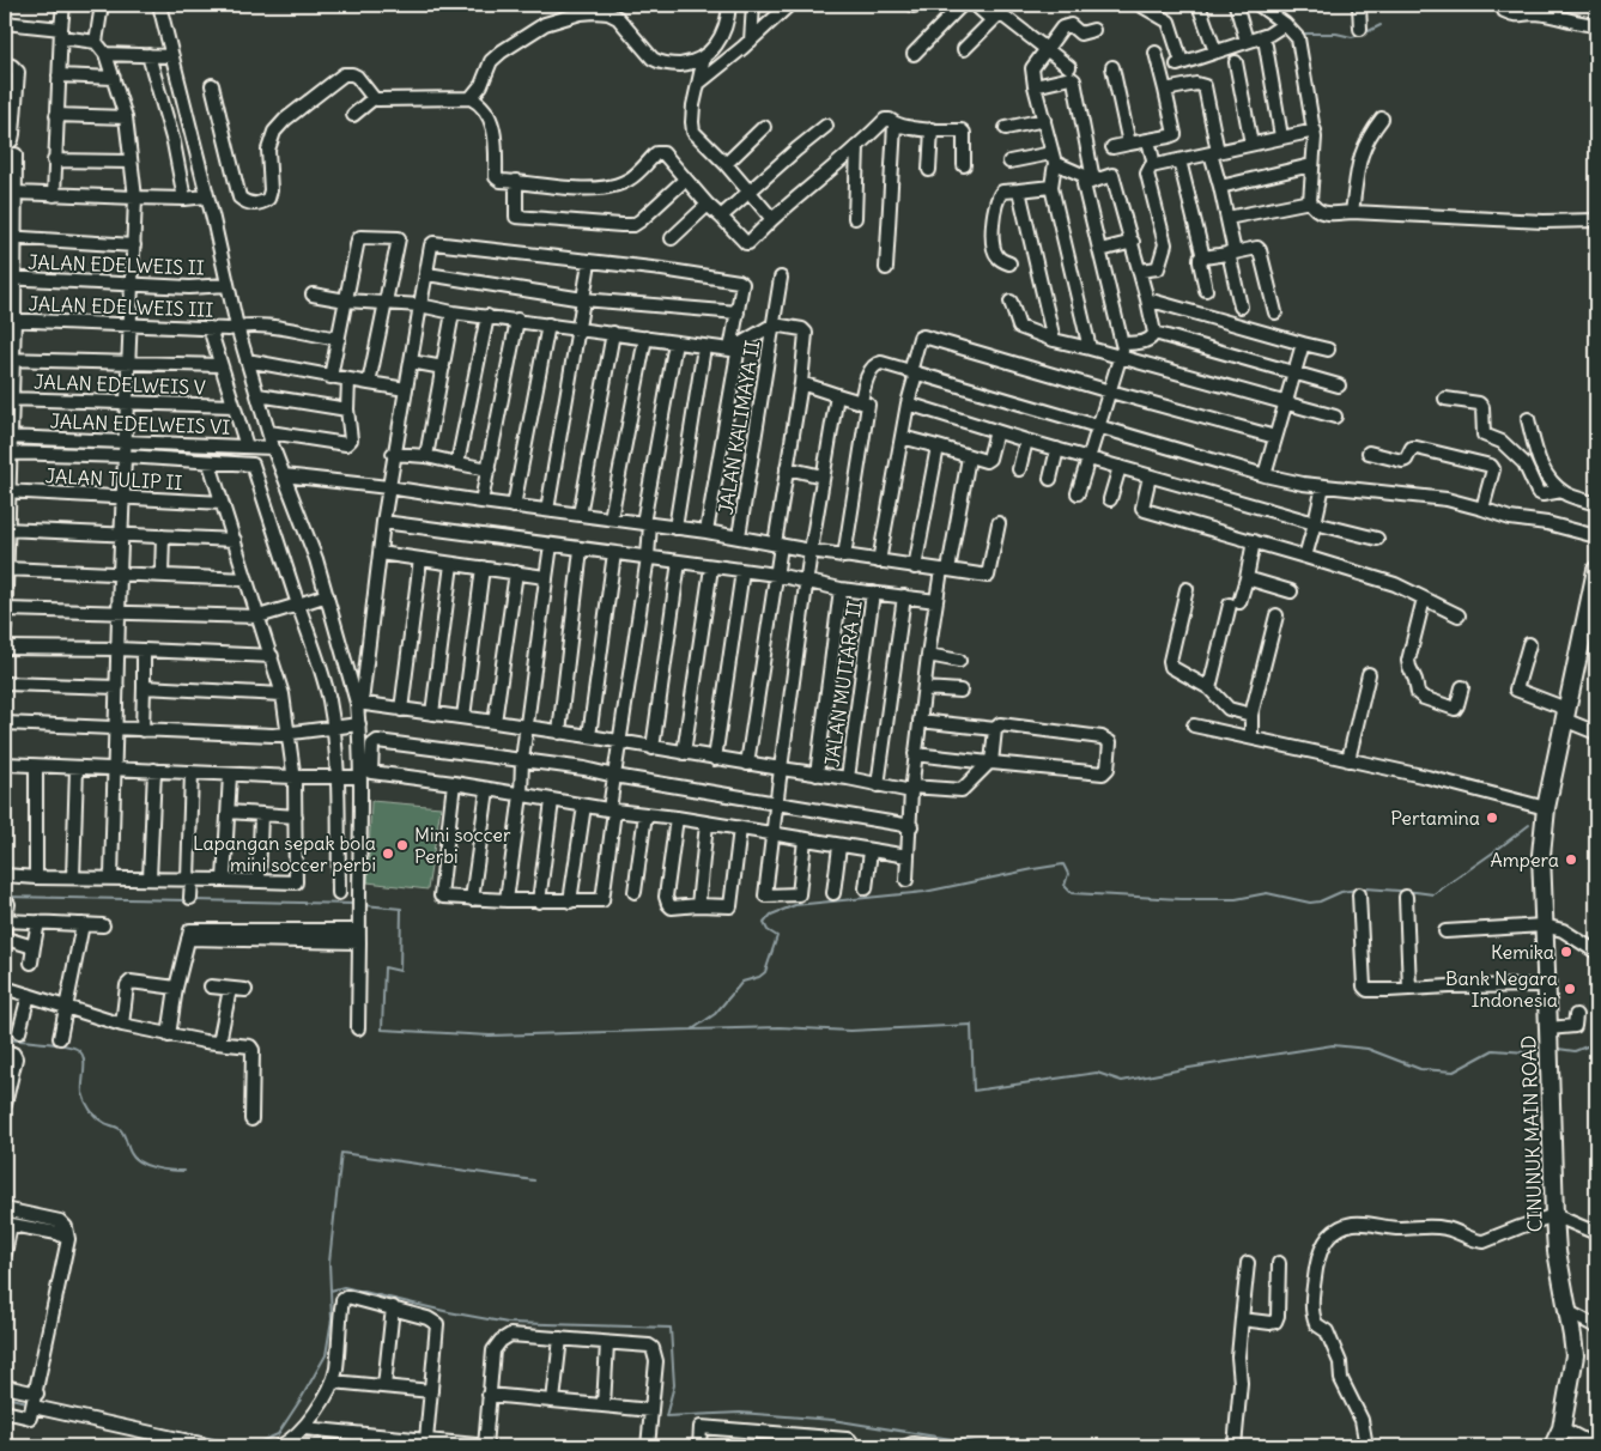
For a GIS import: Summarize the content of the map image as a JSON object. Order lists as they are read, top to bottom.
{
  "streets": {
    "highway": ["CINUNUK MAIN ROAD"],
    "street": [
      "JALAN EDELWEIS II",
      "JALAN EDELWEIS III",
      "JALAN EDELWEIS V",
      "JALAN EDELWEIS VI",
      "JALAN KALIMAYA II",
      "JALAN TULIP II",
      "JALAN MUTIARA II"
    ]
  },
  "places": [
    "Pertamina",
    "Mini soccer Perbi",
    "Lapangan sepak bola mini soccer perbi",
    "Ampera",
    "Kemika",
    "Bank Negara Indonesia"
  ]
}
